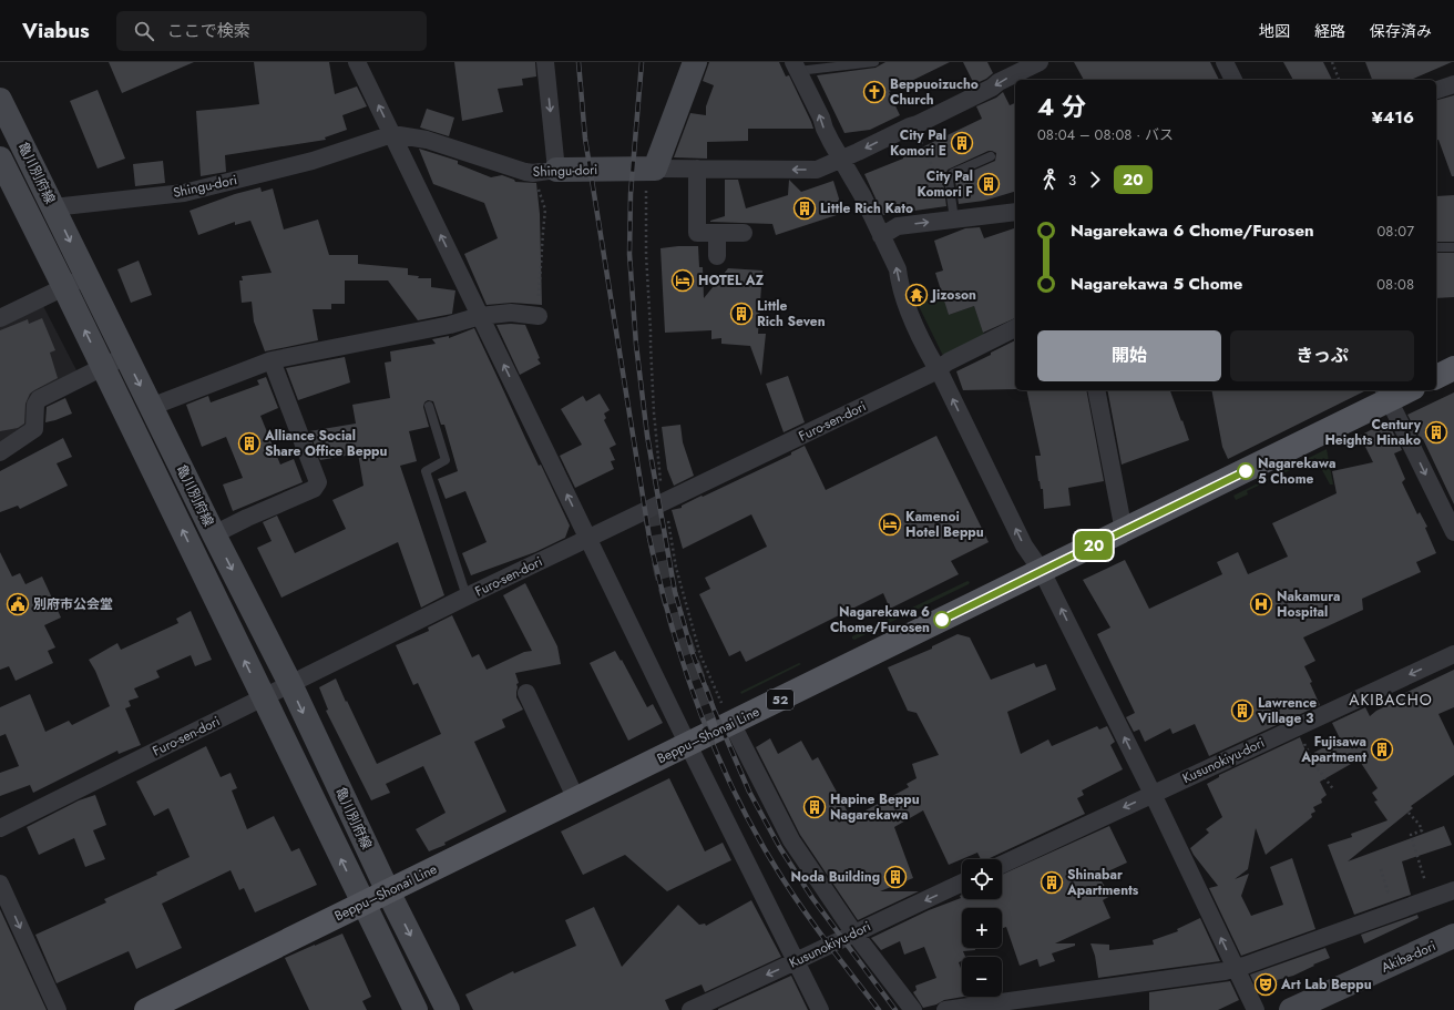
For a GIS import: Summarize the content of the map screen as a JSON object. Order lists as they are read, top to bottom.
{
  "streets": {
    "main road": [
      "Shingu-dori",
      "亀川別府線",
      "52",
      "Beppu–Shonai Line",
      "Akiba-dori"
    ],
    "street": ["Furo-sen-dori", "Kusunokiyu-dori"]
  },
  "crossings": [
    ["Shingu-dori", "亀川別府線"],
    ["亀川別府線", "Furo-sen-dori"],
    ["亀川別府線", "Beppu–Shonai Line"]
  ],
  "one_way": ["Kusunokiyu-dori"],
  "districts": ["AKIBACHO"],
  "places": {
    "church": ["Beppuoizucho Church"],
    "building": [
      "City Pal Komori E",
      "City Pal Komori F",
      "Little Rich Kato",
      "Little Rich Seven",
      "Century Heights Hinako",
      "Alliance Social Share Office Beppu",
      "Lawrence Village 3",
      "Fujisawa Apartment",
      "Hapine Beppu Nagarekawa",
      "Noda Building",
      "Shinabar Apartments"
    ],
    "hotel": ["HOTEL AZ", "Kamenoi Hotel Beppu"],
    "temple": ["Jizoson"],
    "other": ["Nagarekawa 5 Chome", "Nagarekawa 6 Chome/Furosen"],
    "public building": ["別府市公会堂"],
    "hospital": ["Nakamura Hospital"],
    "theatre": ["Art Lab Beppu"]
  },
  "lines": ["bus line 20"],
  "page": {
    "header": "Viabus",
    "search": "ここで検索",
    "nav": ["地図", "経路", "保存済み"],
    "on_map": "20",
    "heading": ["4 分", "08:04 – 08:08 · バス", "¥416"],
    "legs": ["3", "20"],
    "list": [
      {
        "name": "Nagarekawa 6 Chome/Furosen",
        "value": "08:07"
      },
      {
        "name": "Nagarekawa 5 Chome",
        "value": "08:08"
      }
    ],
    "buttons": ["開始", "きっぷ"],
    "map_buttons": ["+", "−"]
  }
}
